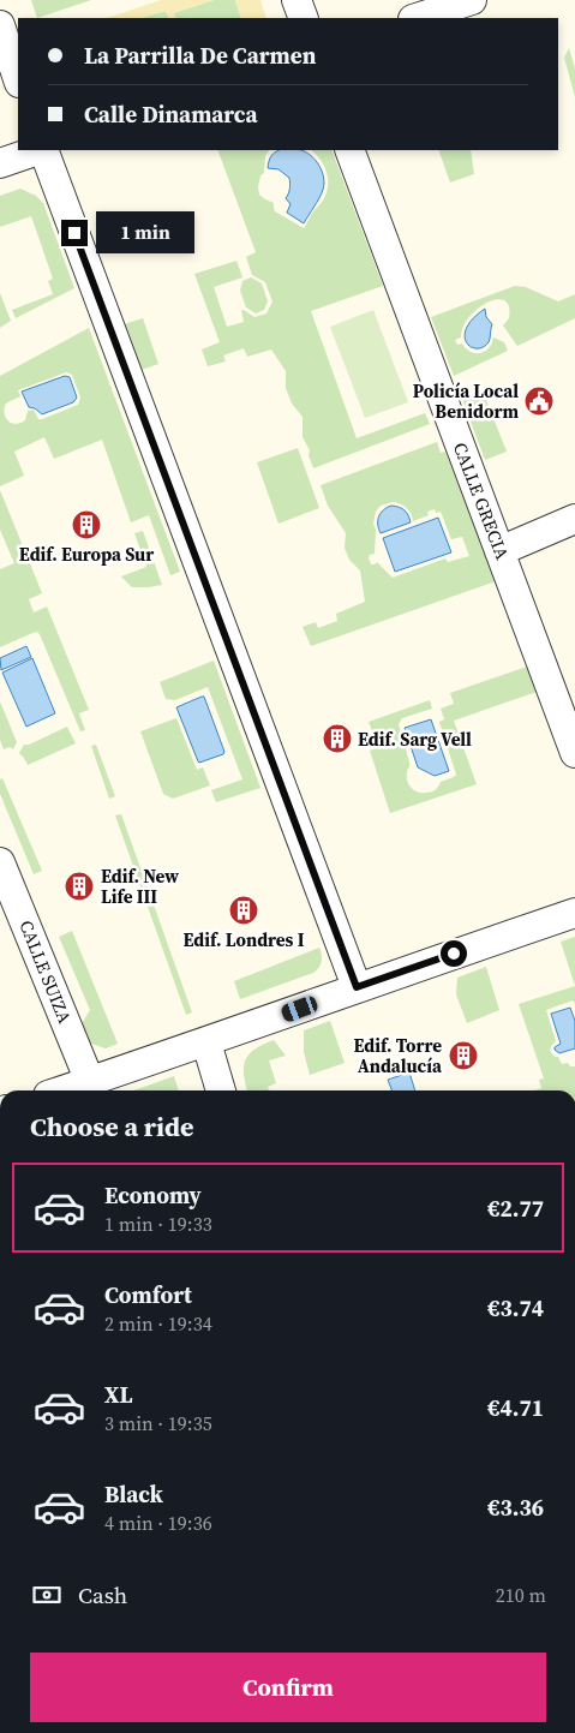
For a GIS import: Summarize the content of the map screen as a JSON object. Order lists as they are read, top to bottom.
{
  "streets": {
    "street": ["CALLE GRECIA", "CALLE SUIZA"]
  },
  "places": {
    "public building": ["Policía Local Benidorm"],
    "building": [
      "Edif. Europa Sur",
      "Edif. Sarg Vell",
      "Edif. New Life III",
      "Edif. Londres I",
      "Edif. Torre Andalucía"
    ]
  },
  "page": {
    "banner": ["La Parrilla De Carmen", "Calle Dinamarca"],
    "bubble": "1 min",
    "heading": "Choose a ride",
    "list": [
      {
        "name": "Economy",
        "note": "1 min · 19:33",
        "value": "€2.77"
      },
      {
        "name": "Comfort",
        "note": "2 min · 19:34",
        "value": "€3.74"
      },
      {
        "name": "XL",
        "note": "3 min · 19:35",
        "value": "€4.71"
      },
      {
        "name": "Black",
        "note": "4 min · 19:36",
        "value": "€3.36"
      }
    ],
    "pay": ["Cash", "210 m"],
    "buttons": "Confirm"
  }
}
